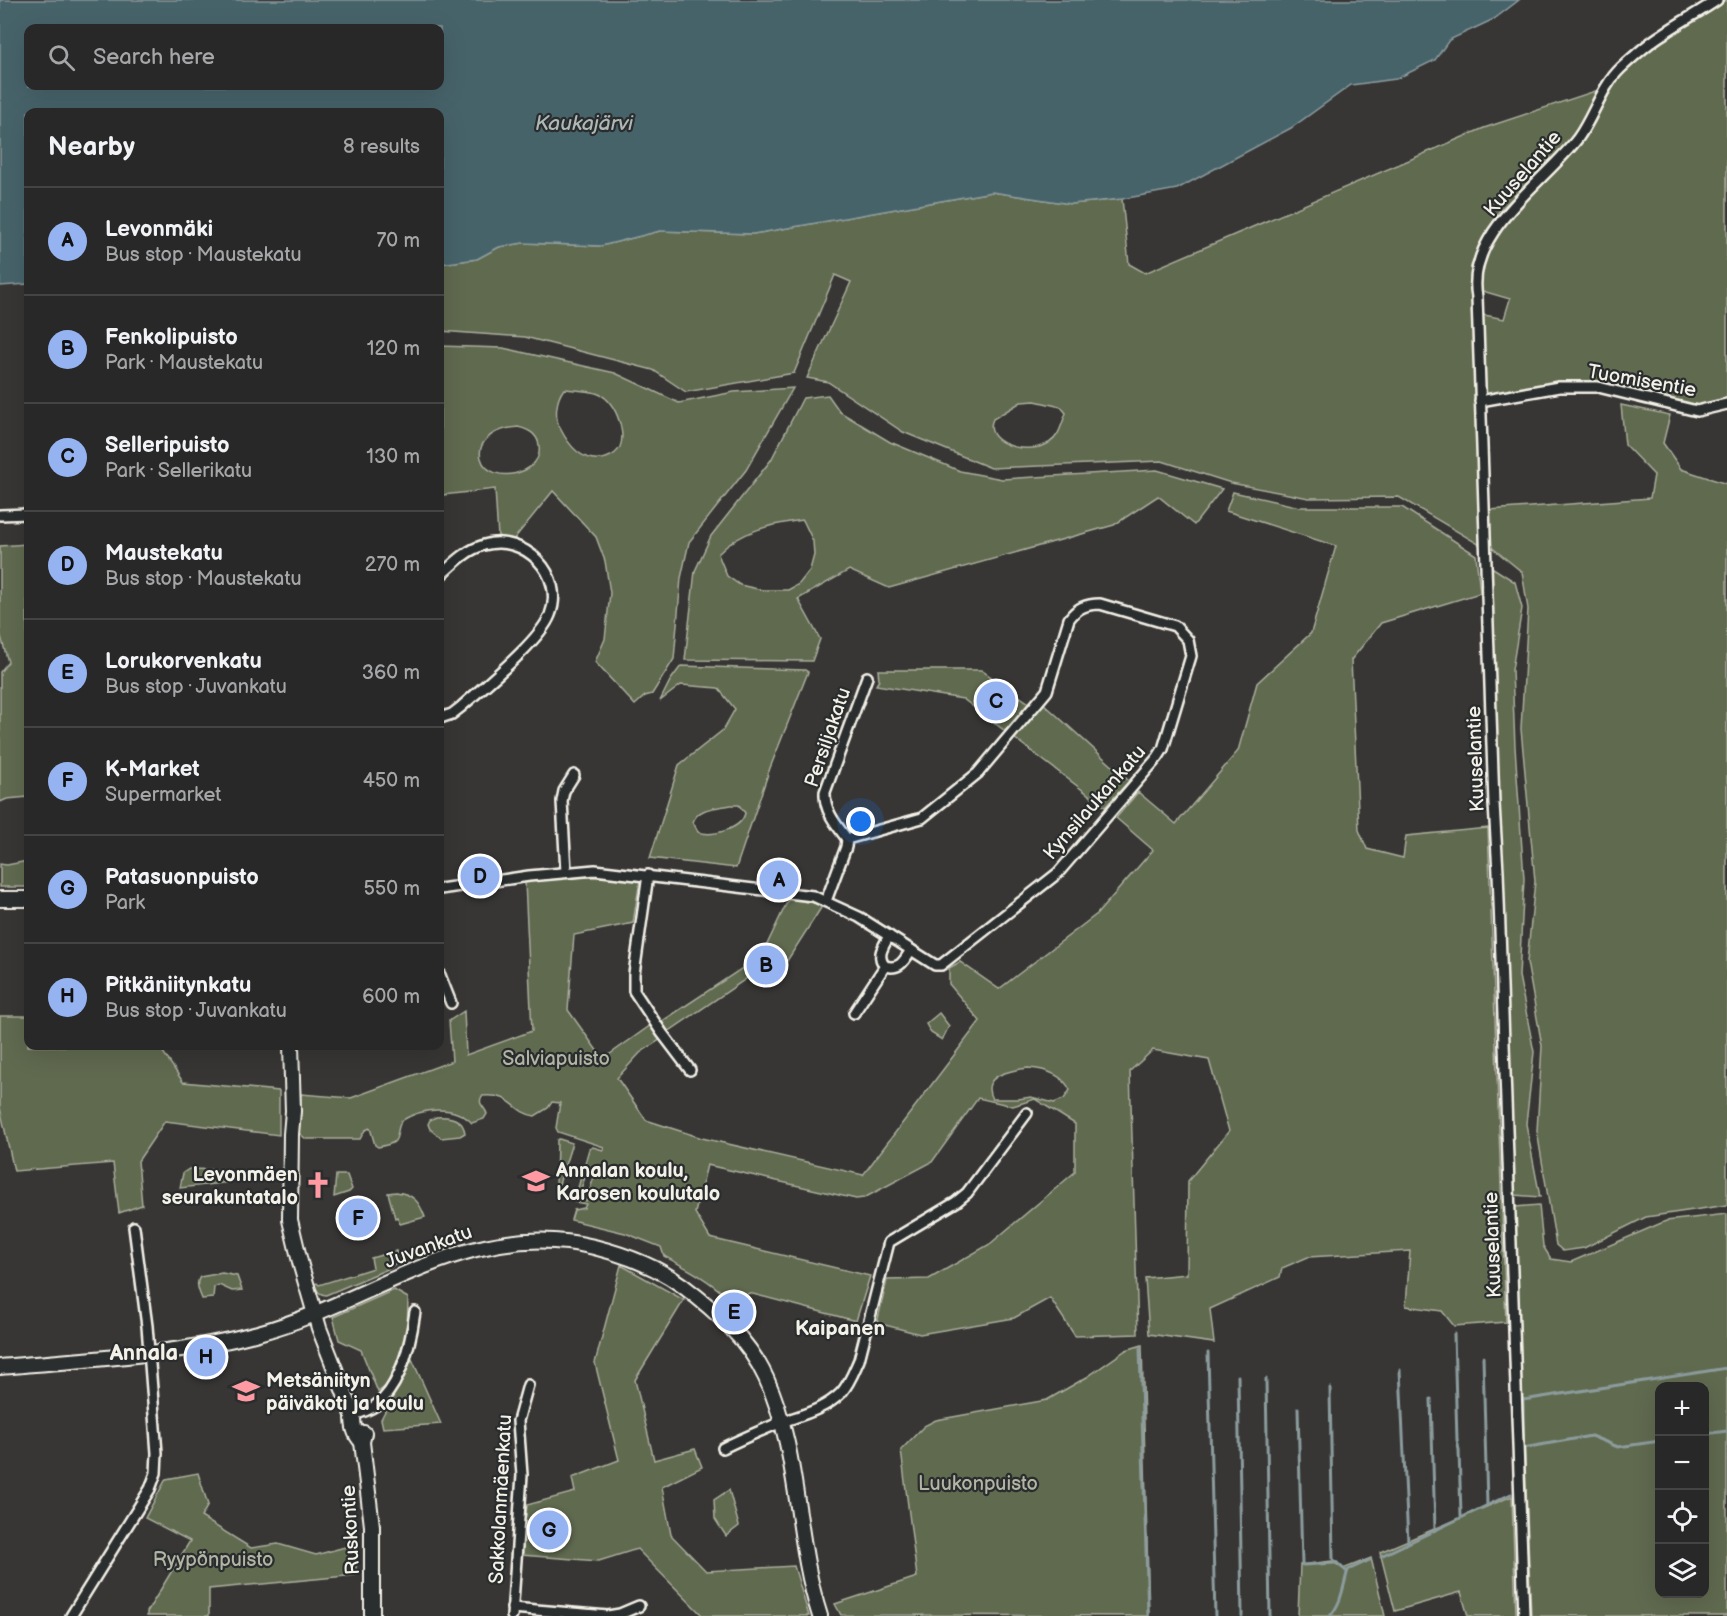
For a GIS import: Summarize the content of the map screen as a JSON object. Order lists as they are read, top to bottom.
{
  "streets": {
    "main road": ["Juvankatu", "Ruskontie"],
    "street": [
      "Kuuselantie",
      "Tuomisentie",
      "Persiljakatu",
      "Kynsilaukankatu",
      "Sakkolanmäenkatu"
    ]
  },
  "crossings": [
    ["Kuuselantie", "Tuomisentie"],
    ["Persiljakatu", "Kynsilaukankatu"],
    ["Juvankatu", "Ruskontie"]
  ],
  "districts": ["Kaipanen", "Annala"],
  "water": ["Kaukajärvi"],
  "parks": ["Salviapuisto", "Luukonpuisto", "Ryypönpuisto"],
  "places": {
    "school or university": ["Annalan koulu, Karosen koulutalo", "Metsäniityn päiväkoti ja koulu"],
    "church": ["Levonmäen seurakuntatalo"]
  },
  "page": {
    "search": "Search here",
    "heading": ["Nearby", "8 results"],
    "list": [
      {
        "mark": "A",
        "name": "Levonmäki",
        "note": "Bus stop · Maustekatu",
        "value": "70 m"
      },
      {
        "mark": "B",
        "name": "Fenkolipuisto",
        "note": "Park · Maustekatu",
        "value": "120 m"
      },
      {
        "mark": "C",
        "name": "Selleripuisto",
        "note": "Park · Sellerikatu",
        "value": "130 m"
      },
      {
        "mark": "D",
        "name": "Maustekatu",
        "note": "Bus stop · Maustekatu",
        "value": "270 m"
      },
      {
        "mark": "E",
        "name": "Lorukorvenkatu",
        "note": "Bus stop · Juvankatu",
        "value": "360 m"
      },
      {
        "mark": "F",
        "name": "K-Market",
        "note": "Supermarket",
        "value": "450 m"
      },
      {
        "mark": "G",
        "name": "Patasuonpuisto",
        "note": "Park",
        "value": "550 m"
      },
      {
        "mark": "H",
        "name": "Pitkäniitynkatu",
        "note": "Bus stop · Juvankatu",
        "value": "600 m"
      }
    ],
    "pins": [
      "C",
      "D",
      "A",
      "B",
      "F",
      "E",
      "H",
      "G"
    ],
    "map_buttons": ["+", "−"]
  }
}
